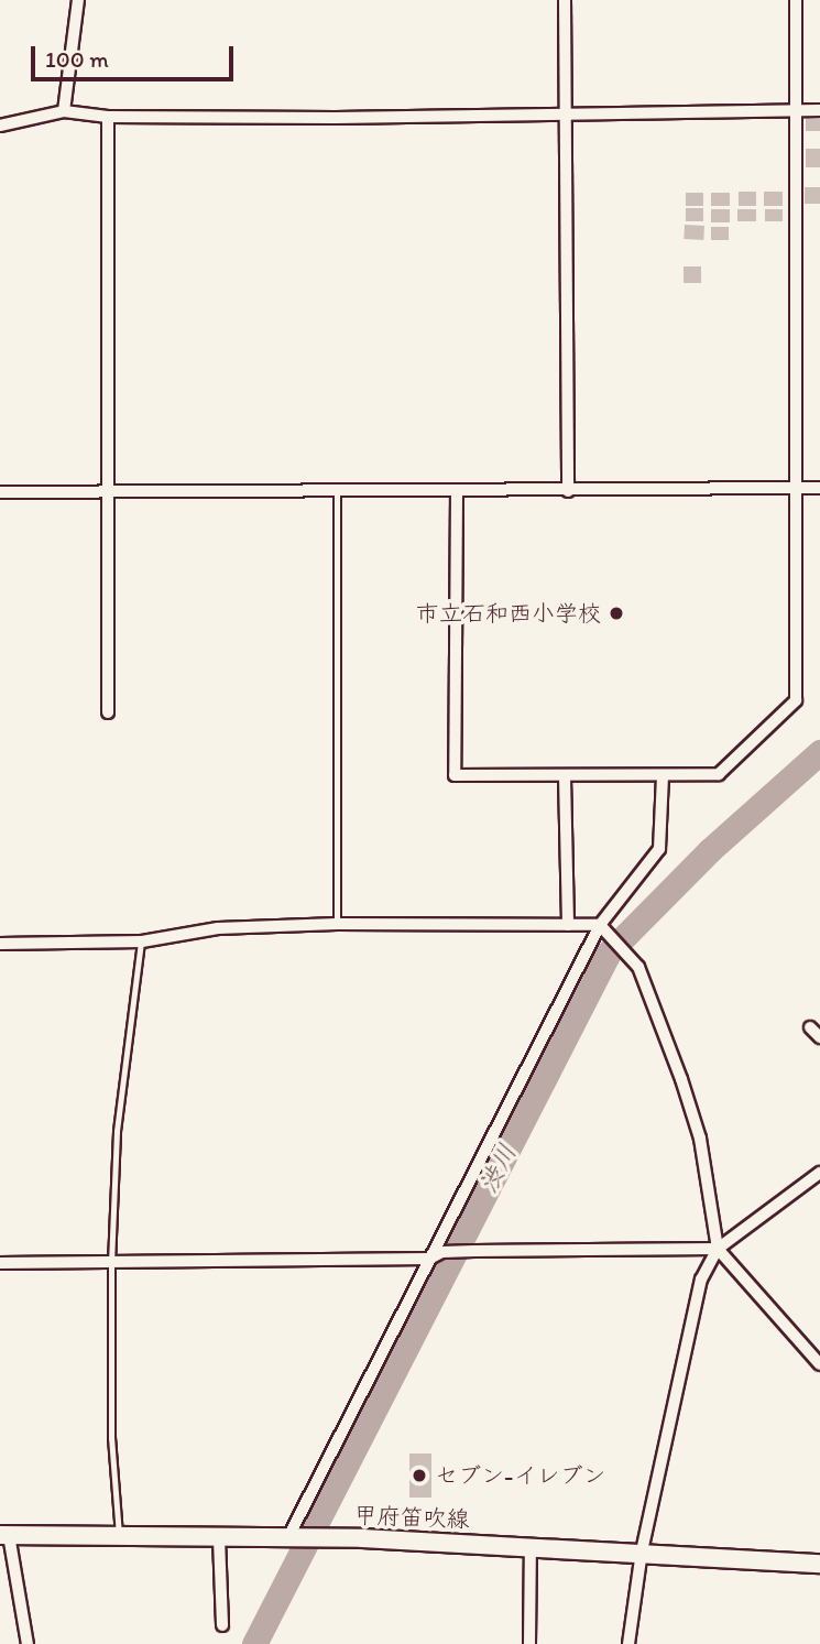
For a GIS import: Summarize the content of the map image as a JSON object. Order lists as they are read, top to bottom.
{
  "streets": {
    "main road": ["甲府笛吹線"]
  },
  "water": ["渋川"],
  "places": ["市立石和西小学校", "セブン-イレブン"],
  "scale_bar": "100 m"
}
